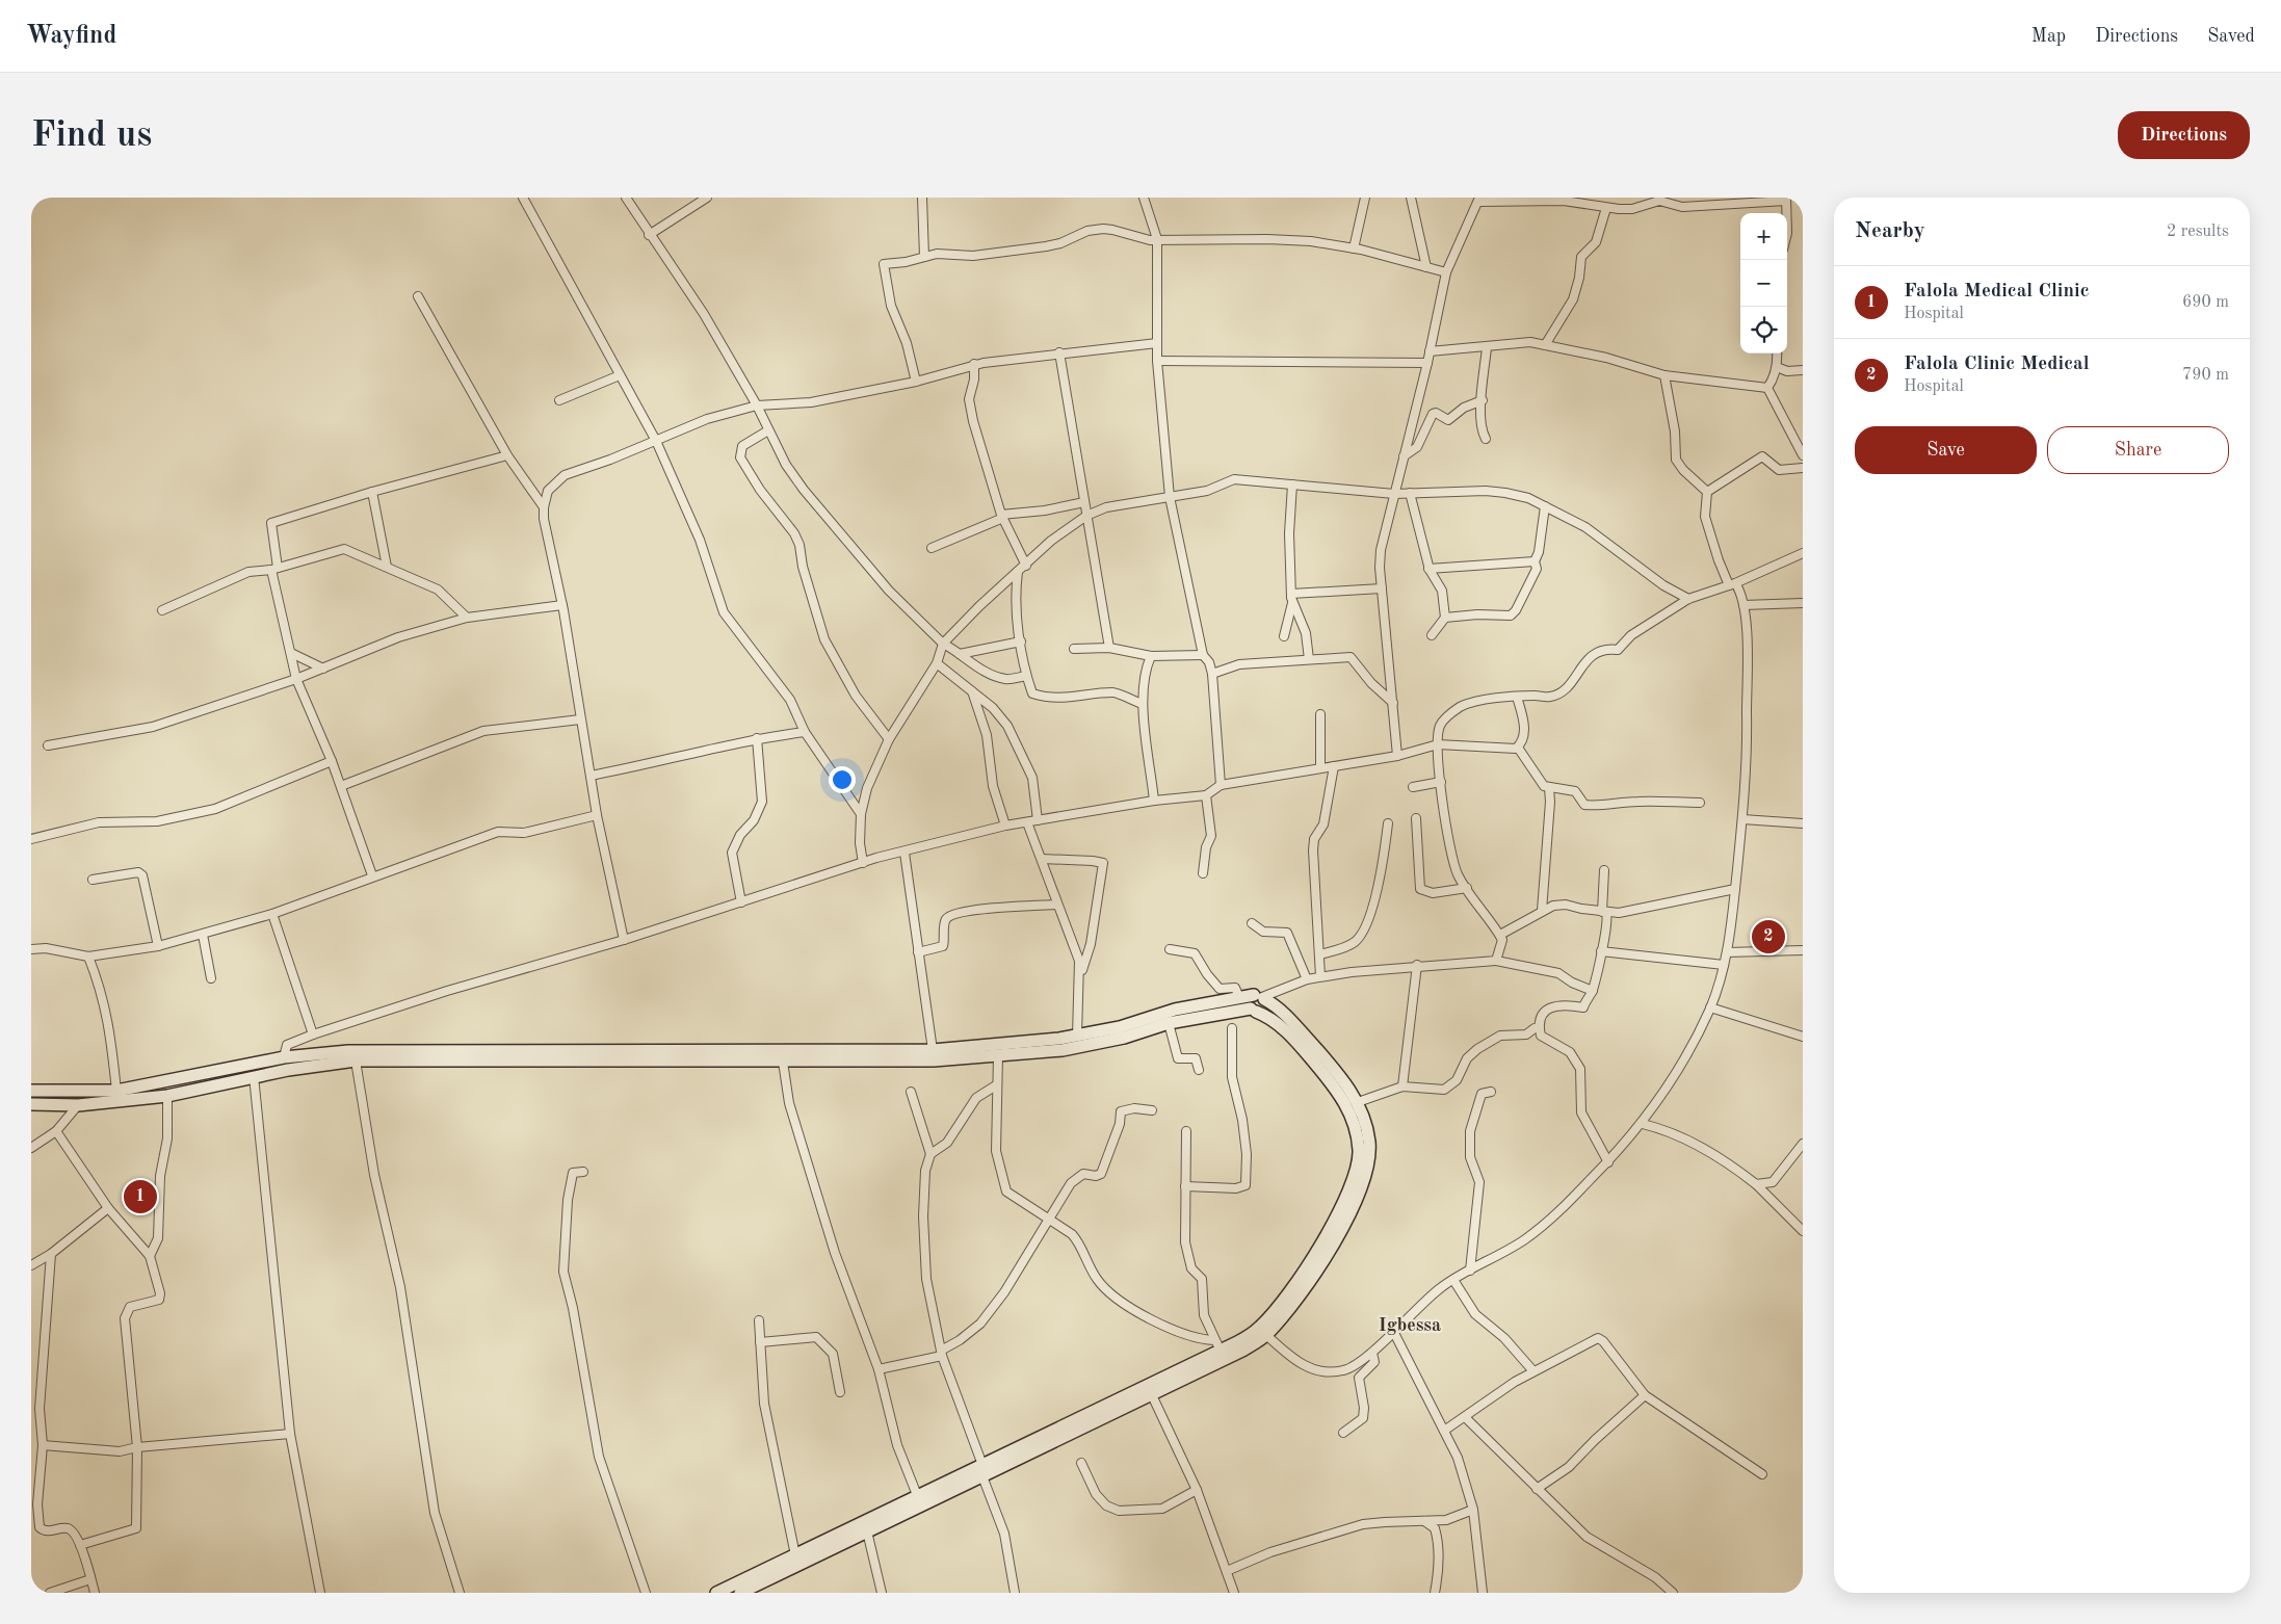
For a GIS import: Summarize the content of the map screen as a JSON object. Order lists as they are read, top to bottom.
{
  "districts": ["Igbessa"],
  "page": {
    "header": "Wayfind",
    "nav": ["Map", "Directions", "Saved"],
    "buttons": [
      "Directions",
      ["Save", "Share"]
    ],
    "title": "Find us",
    "heading": ["Nearby", "2 results"],
    "map_buttons": ["+", "−"],
    "list": [
      {
        "mark": "1",
        "name": "Falola Medical Clinic",
        "note": "Hospital",
        "value": "690 m"
      },
      {
        "mark": "2",
        "name": "Falola Clinic Medical",
        "note": "Hospital",
        "value": "790 m"
      }
    ],
    "pins": ["2", "1"]
  }
}
